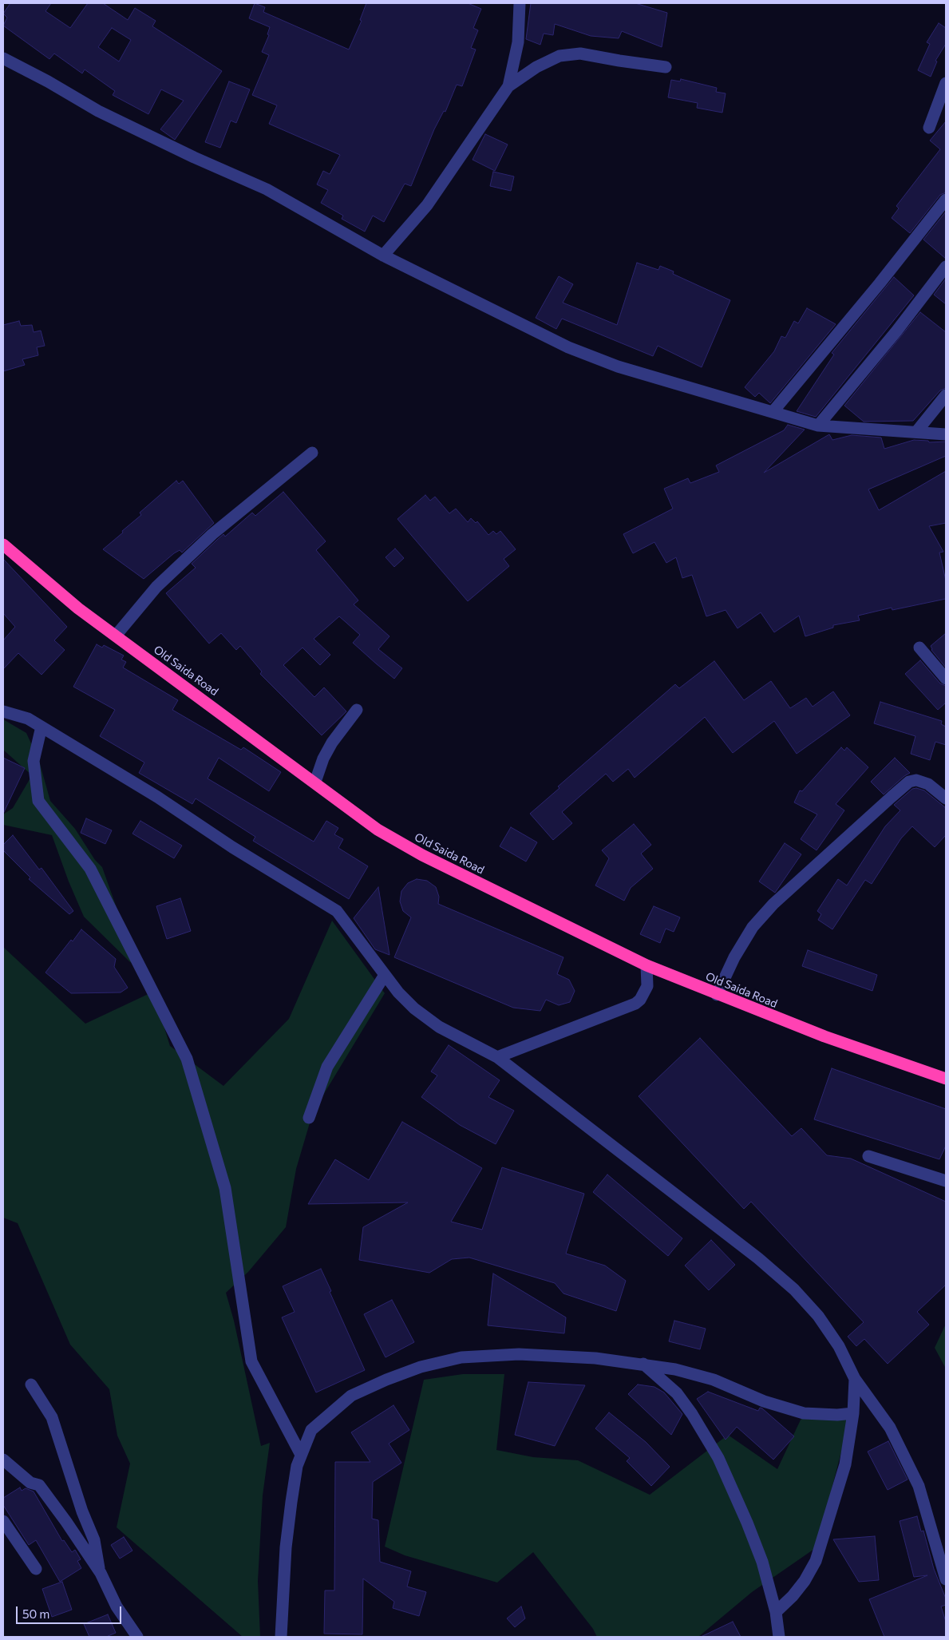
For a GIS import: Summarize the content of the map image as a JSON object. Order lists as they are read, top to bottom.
{
  "streets": {
    "highway": ["Old Saida Road"]
  },
  "scale_bar": "50 m"
}
